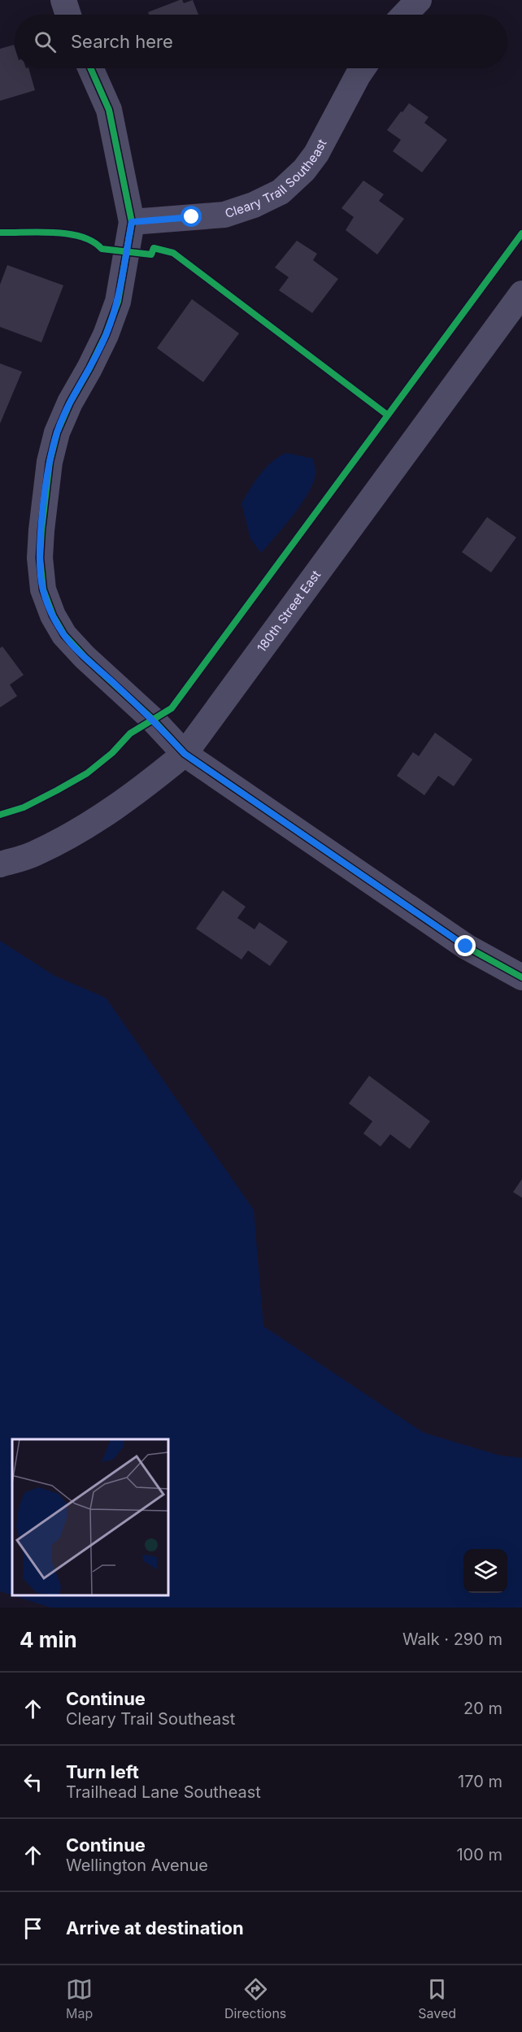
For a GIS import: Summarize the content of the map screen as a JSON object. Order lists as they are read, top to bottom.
{
  "streets": {
    "street": ["Cleary Trail Southeast", "180th Street East"]
  },
  "page": {
    "search": "Search here",
    "heading": ["4 min", "Walk · 290 m"],
    "list": [
      ["Continue", "Cleary Trail Southeast", "20 m"],
      ["Turn left", "Trailhead Lane Southeast", "170 m"],
      ["Continue", "Wellington Avenue", "100 m"],
      "Arrive at destination"
    ],
    "nav": ["Map", "Directions", "Saved"]
  }
}
